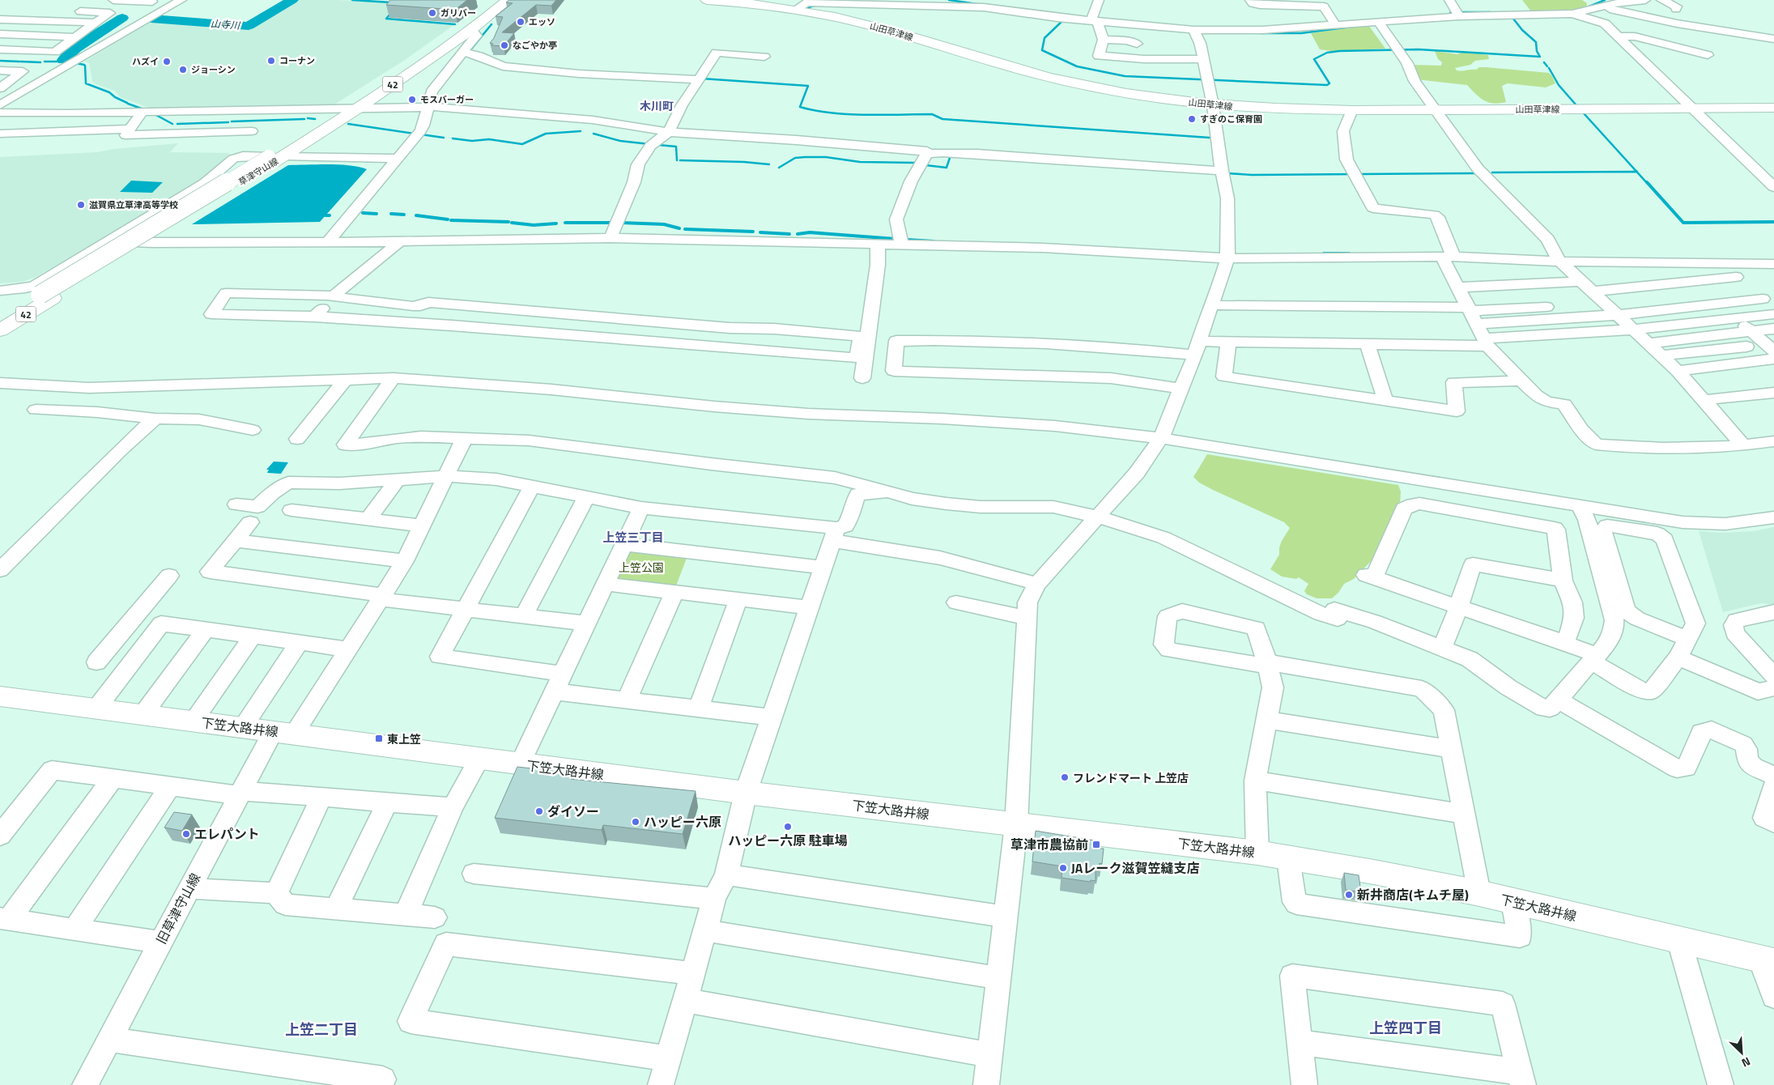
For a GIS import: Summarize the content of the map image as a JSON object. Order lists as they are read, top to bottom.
{
  "streets": {
    "main road": [
      "山田草津線",
      "42",
      "草津守山線",
      "下笠大路井線"
    ],
    "street": ["旧草津守山線"]
  },
  "crossings": [
    ["下笠大路井線", "旧草津守山線"]
  ],
  "districts": [
    "木川町",
    "上笠三丁目",
    "上笠四丁目",
    "上笠二丁目"
  ],
  "water": ["山寺川"],
  "parks": ["上笠公園"],
  "places": {
    "other": [
      "ガリバー",
      "エッソ",
      "なごやか亭",
      "コーナン",
      "ハズイ",
      "ジョーシン",
      "モスバーガー",
      "すぎのこ保育園",
      "滋賀県立草津高等学校",
      "フレンドマート 上笠店",
      "ダイソー",
      "ハッピー六原",
      "ハッピー六原 駐車場",
      "エレパント",
      "JAレーク滋賀笠縫支店",
      "新井商店(キムチ屋)"
    ],
    "transit": ["東上笠", "草津市農協前"]
  },
  "north": "bottom right"
}
